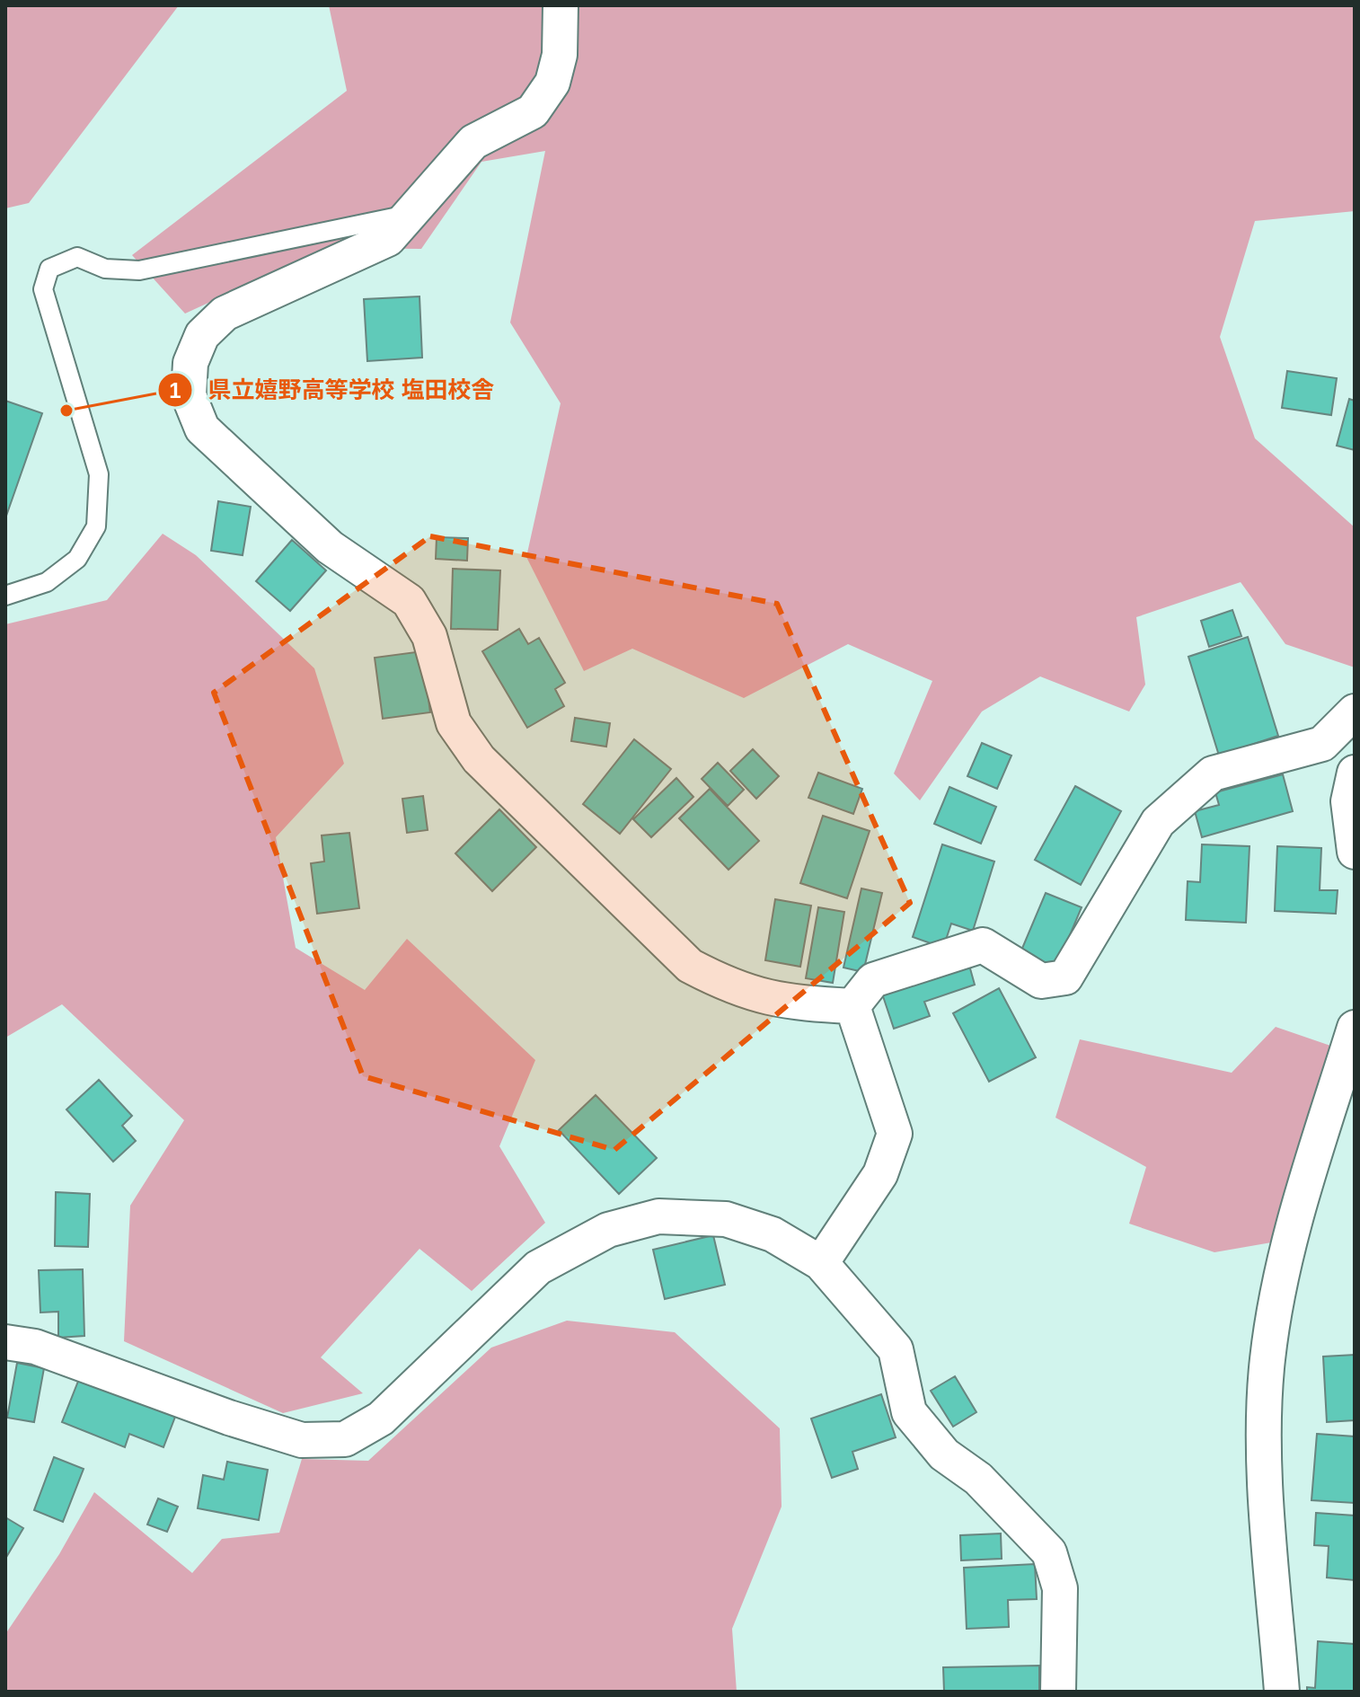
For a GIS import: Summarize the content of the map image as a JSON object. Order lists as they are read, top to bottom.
{
  "places": ["県立嬉野高等学校 塩田校舎"]
}
